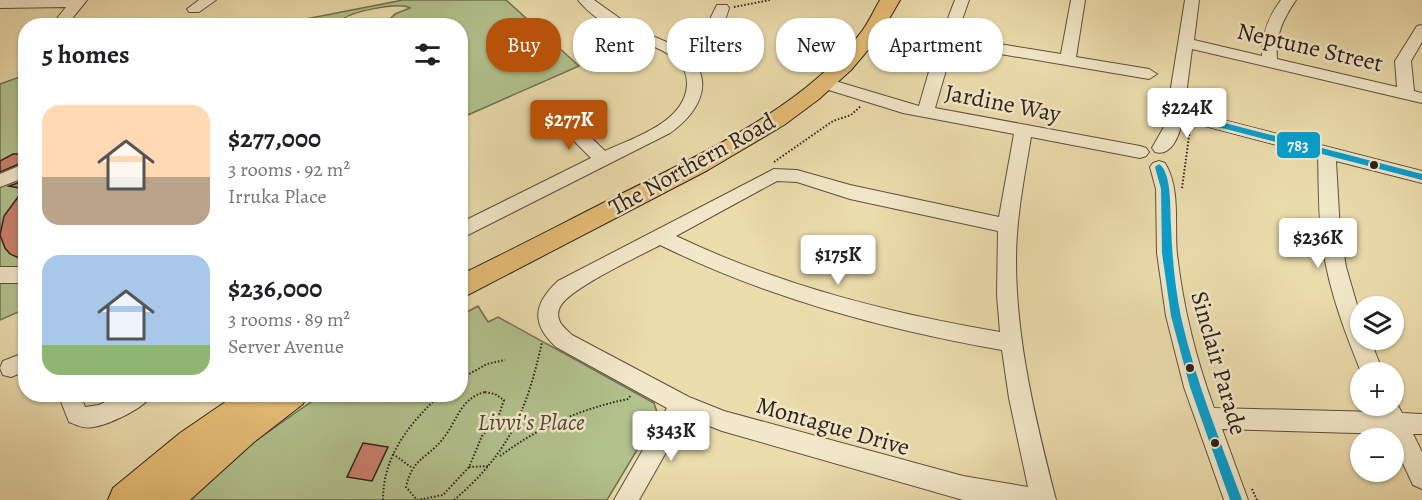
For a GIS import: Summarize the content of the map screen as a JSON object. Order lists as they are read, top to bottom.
{
  "streets": {
    "highway": ["The Northern Road"],
    "street": [
      "Neptune Street",
      "Jardine Way",
      "Sinclair Parade",
      "Montague Drive"
    ]
  },
  "crossings": [
    ["Jardine Way", "The Northern Road"],
    ["Jardine Way", "Sinclair Parade"]
  ],
  "parks": ["Livvi's Place"],
  "lines": ["transit line 783"],
  "page": {
    "chip": [
      "Buy",
      "Rent",
      "Filters",
      "New",
      "Apartment"
    ],
    "heading": "5 homes",
    "price": [
      "$224K",
      "$277K",
      "$236K",
      "$175K",
      "$343K"
    ],
    "list": [
      {
        "name": "$277,000",
        "note": "3 rooms · 92 m² · Irruka Place"
      },
      {
        "name": "$236,000",
        "note": "3 rooms · 89 m² · Server Avenue"
      }
    ],
    "map_buttons": ["+", "−"]
  }
}
